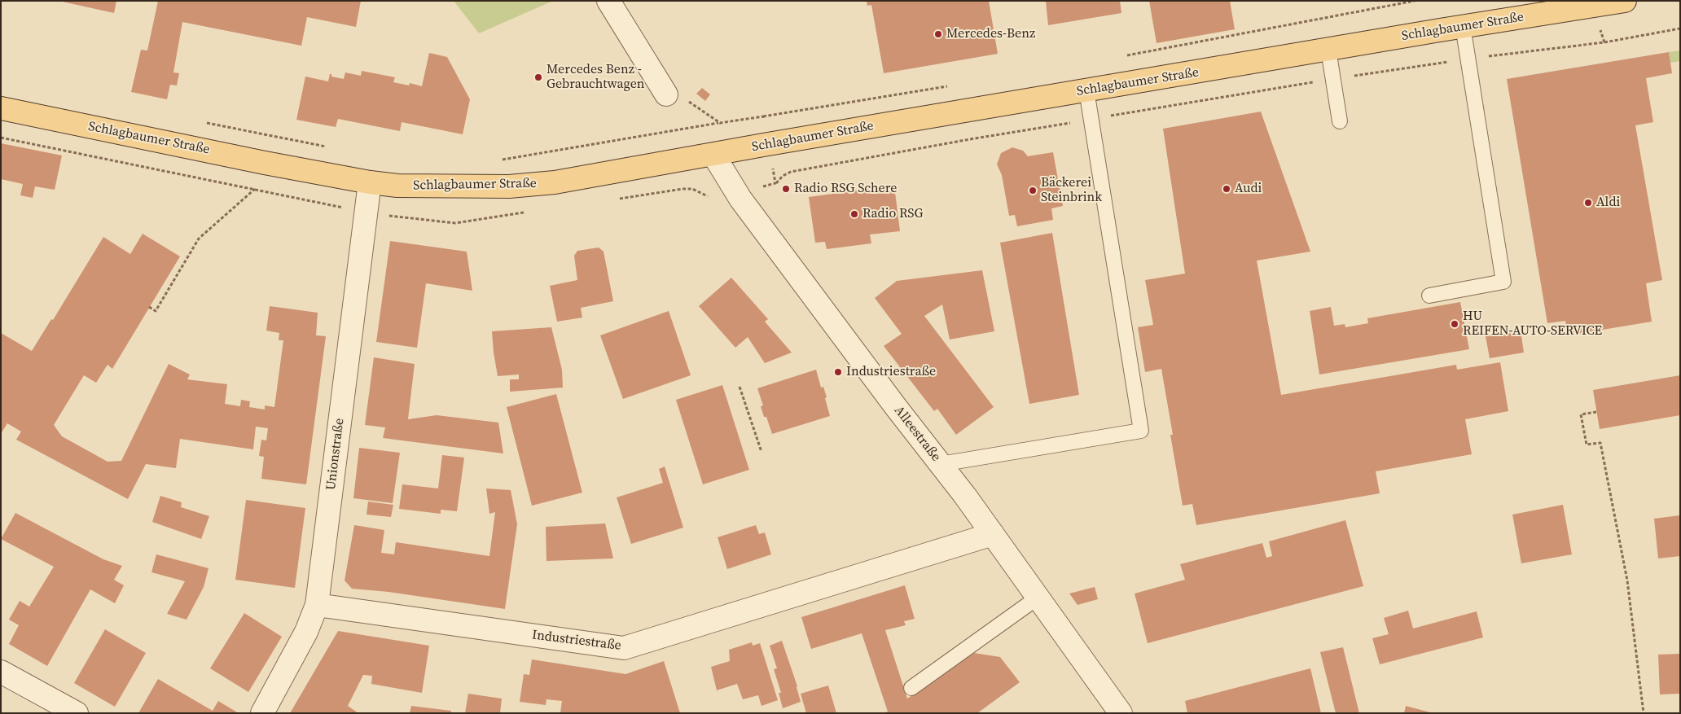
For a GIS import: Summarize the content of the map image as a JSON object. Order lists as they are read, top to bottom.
{
  "streets": {
    "main road": ["Schlagbaumer Straße"],
    "street": ["Alleestraße", "Unionstraße", "Industriestraße"]
  },
  "crossings": [
    ["Schlagbaumer Straße", "Alleestraße"],
    ["Schlagbaumer Straße", "Unionstraße"],
    ["Alleestraße", "Industriestraße"],
    ["Unionstraße", "Industriestraße"]
  ],
  "places": [
    "Mercedes-Benz",
    "Mercedes Benz - Gebrauchtwagen",
    "Radio RSG Schere",
    "Audi",
    "Bäckerei Steinbrink",
    "Aldi",
    "Radio RSG",
    "HU REIFEN-AUTO-SERVICE",
    "Industriestraße"
  ]
}
